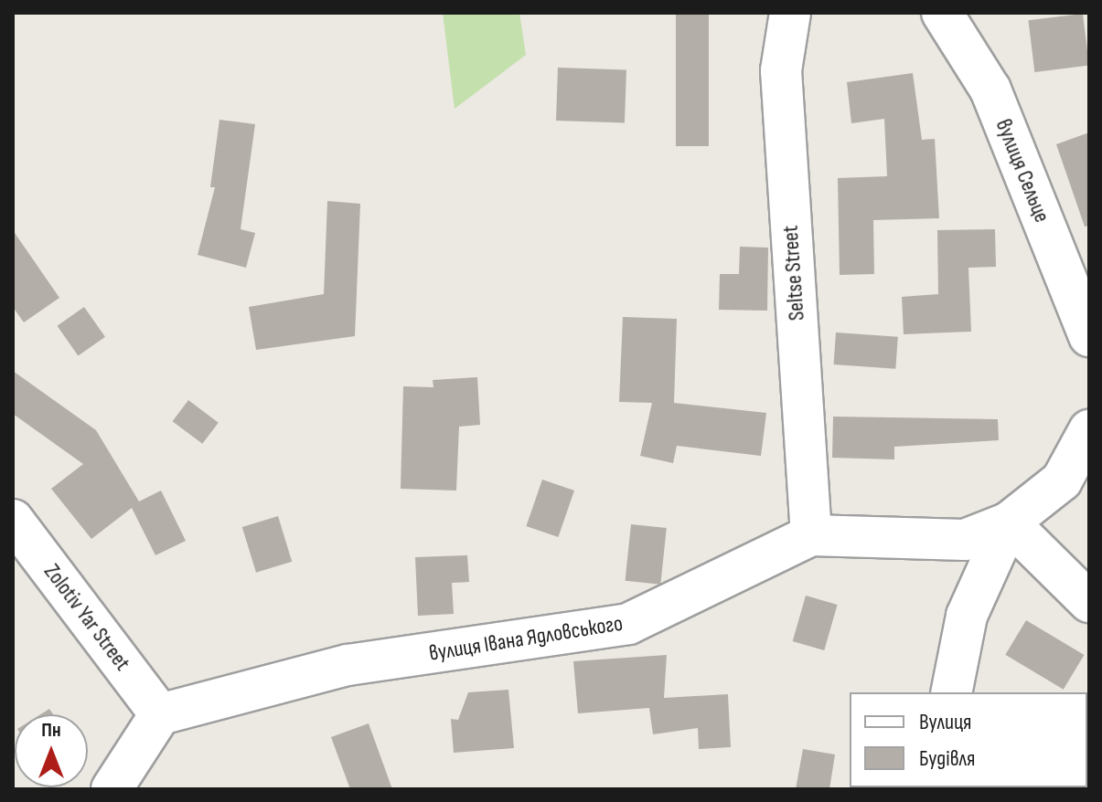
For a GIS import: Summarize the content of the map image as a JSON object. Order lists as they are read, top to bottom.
{
  "streets": {
    "street": [
      "вулиця Сельце",
      "Seltse Street",
      "Zolotiv Yar Street",
      "вулиця Івана Ядловського"
    ]
  },
  "crossings": [
    ["Seltse Street", "вулиця Івана Ядловського"],
    ["Zolotiv Yar Street", "вулиця Івана Ядловського"]
  ],
  "legend": ["Вулиця", "Будівля"],
  "north": "top"
}
